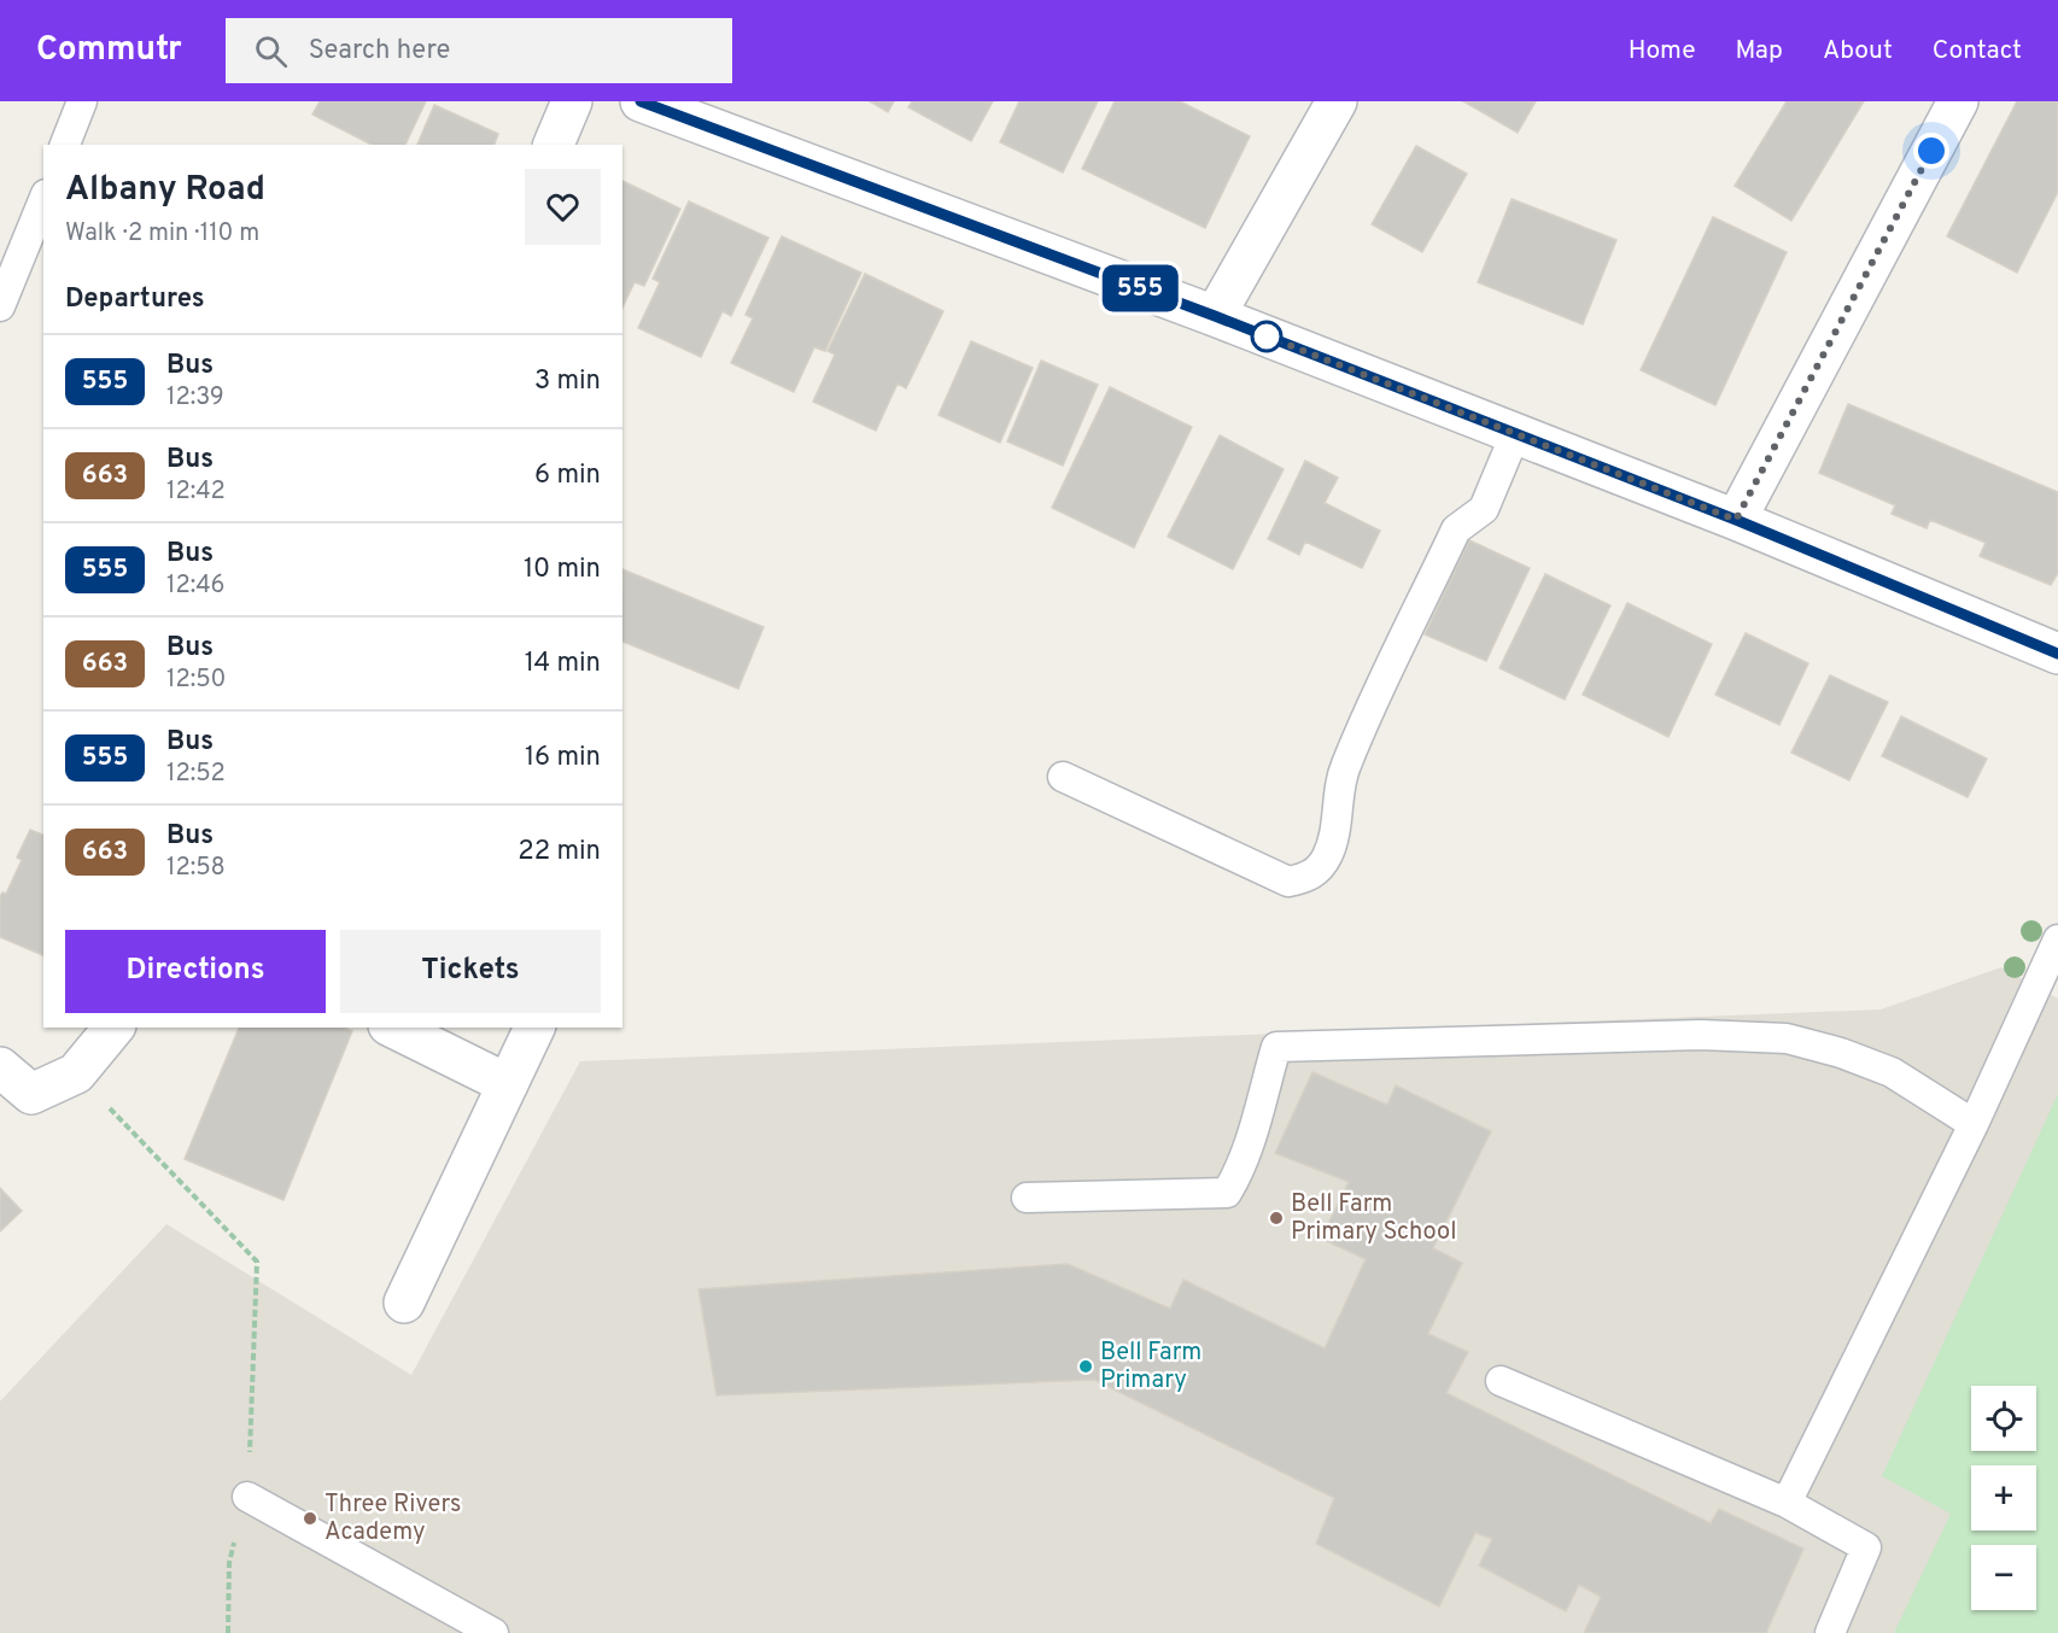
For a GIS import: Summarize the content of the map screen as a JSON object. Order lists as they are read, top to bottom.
{
  "places": ["Bell Farm Primary School", "Bell Farm Primary", "Three Rivers Academy"],
  "lines": ["bus line 555"],
  "page": {
    "header": "Commutr",
    "search": "Search here",
    "nav": [
      "Home",
      "Map",
      "About",
      "Contact"
    ],
    "on_map": "555",
    "heading": [
      ["Albany Road", "Walk · 2 min · 110 m"],
      "Departures"
    ],
    "list": [
      {
        "mark": "555",
        "name": "Bus",
        "note": "12:39",
        "value": "3 min"
      },
      {
        "mark": "663",
        "name": "Bus",
        "note": "12:42",
        "value": "6 min"
      },
      {
        "mark": "555",
        "name": "Bus",
        "note": "12:46",
        "value": "10 min"
      },
      {
        "mark": "663",
        "name": "Bus",
        "note": "12:50",
        "value": "14 min"
      },
      {
        "mark": "555",
        "name": "Bus",
        "note": "12:52",
        "value": "16 min"
      },
      {
        "mark": "663",
        "name": "Bus",
        "note": "12:58",
        "value": "22 min"
      }
    ],
    "buttons": ["Directions", "Tickets"],
    "map_buttons": ["+", "−"]
  }
}
